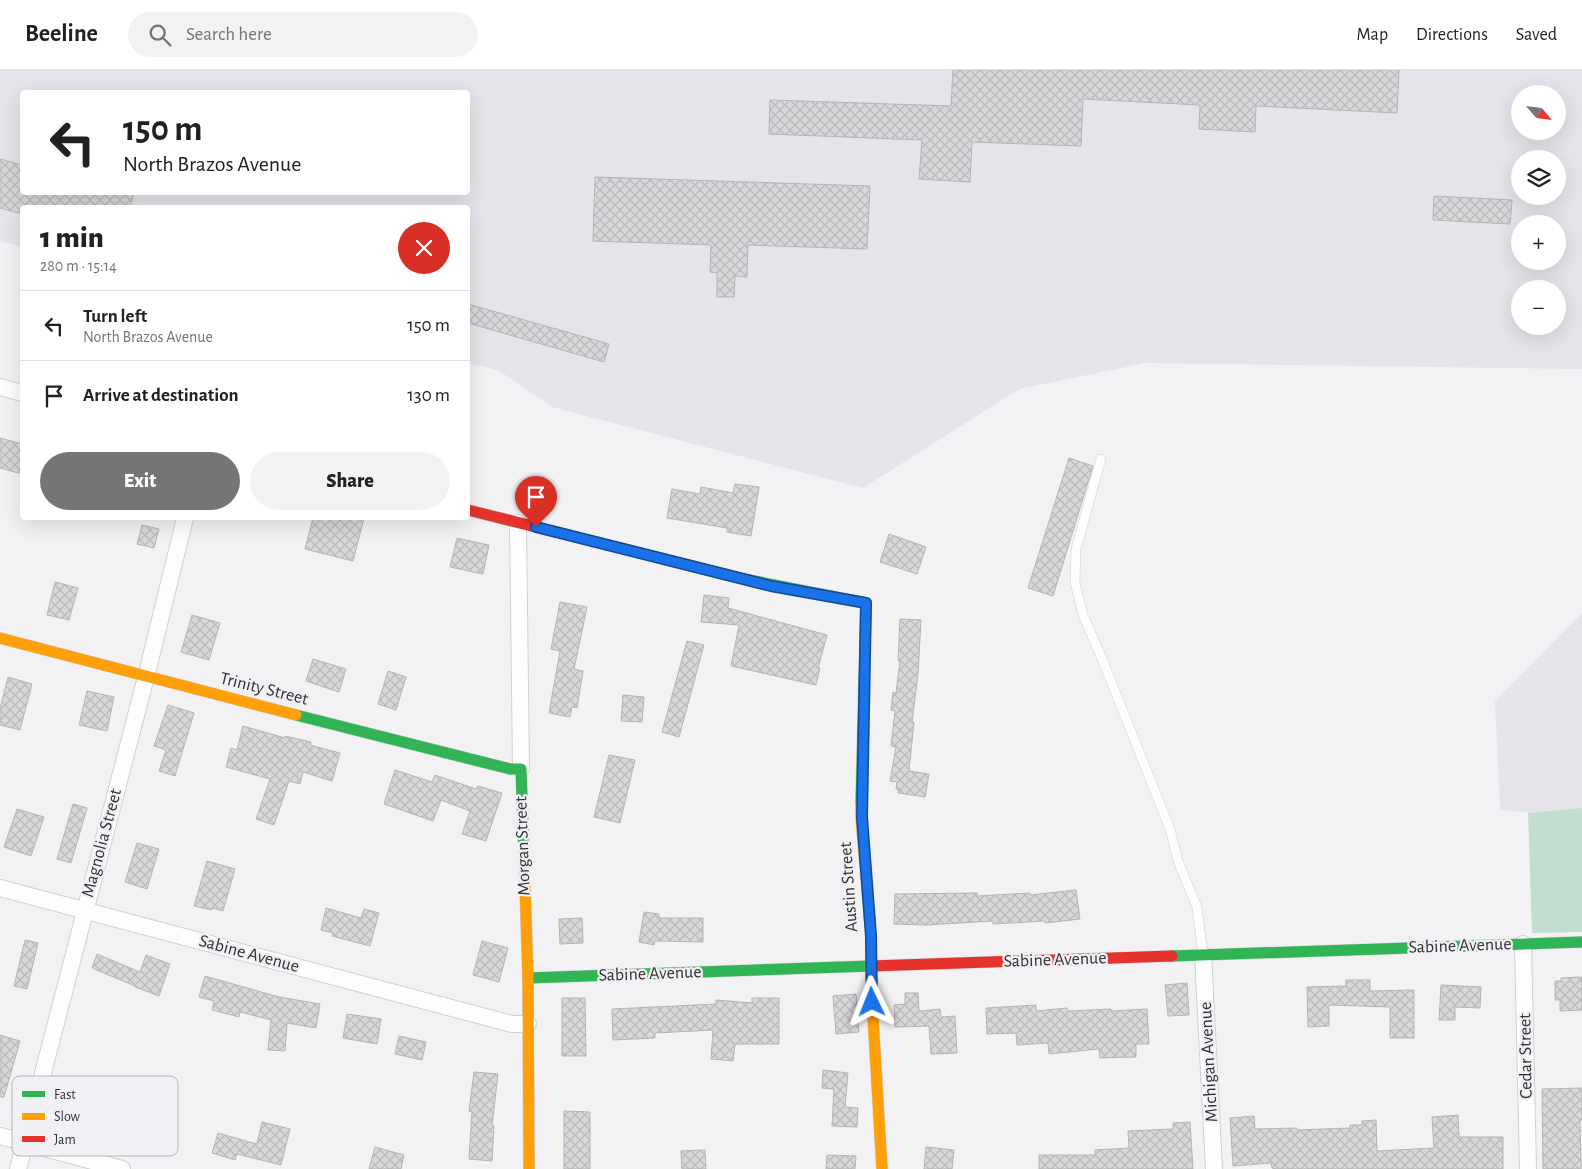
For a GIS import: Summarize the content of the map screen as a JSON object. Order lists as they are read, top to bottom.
{
  "streets": {
    "street": [
      "Trinity Street",
      "Magnolia Street",
      "Morgan Street",
      "Austin Street",
      "Sabine Avenue",
      "Cedar Street",
      "Michigan Avenue"
    ]
  },
  "crossings": [
    ["Trinity Street", "Magnolia Street"],
    ["Trinity Street", "Morgan Street"],
    ["Magnolia Street", "Sabine Avenue"],
    ["Morgan Street", "Austin Street"],
    ["Morgan Street", "Sabine Avenue"],
    ["Austin Street", "Sabine Avenue"],
    ["Sabine Avenue", "Cedar Street"],
    ["Sabine Avenue", "Michigan Avenue"]
  ],
  "legend": ["Fast", "Slow", "Jam"],
  "north": "bottom right",
  "page": {
    "header": "Beeline",
    "search": "Search here",
    "nav": ["Map", "Directions", "Saved"],
    "map_buttons": ["+", "−"],
    "turn": ["150 m", "North Brazos Avenue"],
    "heading": ["1 min", "280 m · 15:14"],
    "list": [
      {
        "name": "Turn left",
        "note": "North Brazos Avenue",
        "value": "150 m"
      },
      {
        "name": "Arrive at destination",
        "value": "130 m"
      }
    ],
    "buttons": ["Exit", "Share"]
  }
}
